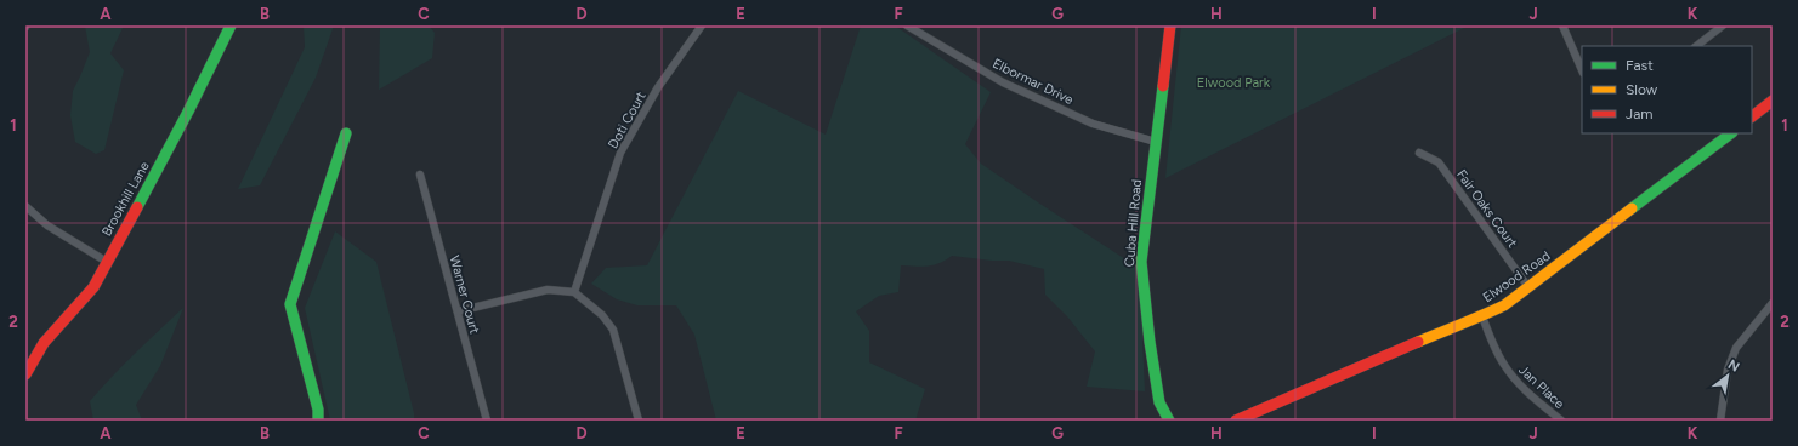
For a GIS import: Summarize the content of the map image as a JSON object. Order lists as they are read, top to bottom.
{
  "streets": {
    "main road": ["Brookhill Lane", "Cuba Hill Road", "Elwood Road"],
    "street": [
      "Elbormar Drive",
      "Doti Court",
      "Fair Oaks Court",
      "Warner Court",
      "Jan Place"
    ]
  },
  "crossings": [
    ["Elbormar Drive", "Cuba Hill Road"],
    ["Fair Oaks Court", "Elwood Road"],
    ["Elwood Road", "Jan Place"]
  ],
  "parks": ["Elwood Park"],
  "legend": ["Fast", "Slow", "Jam"],
  "north": "top right",
  "grid": {
    "columns": [
      "A",
      "B",
      "C",
      "D",
      "E",
      "F",
      "G",
      "H",
      "I",
      "J",
      "K"
    ],
    "rows": ["1", "2"]
  }
}
